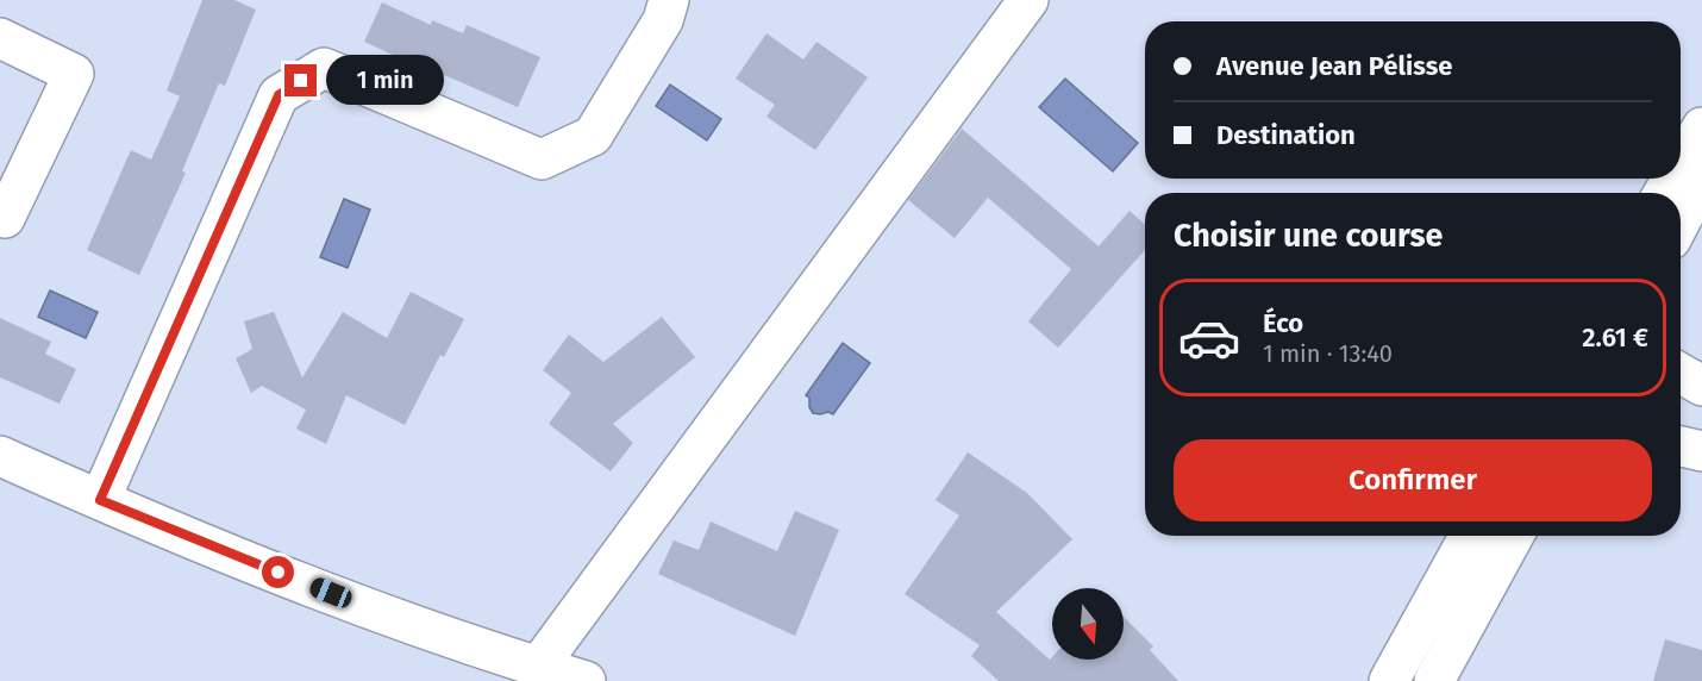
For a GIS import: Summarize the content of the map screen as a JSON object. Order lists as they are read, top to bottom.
{
  "north": "bottom",
  "page": {
    "banner": ["Avenue Jean Pélisse", "Destination"],
    "bubble": "1 min",
    "heading": "Choisir une course",
    "list": [
      {
        "name": "Éco",
        "note": "1 min · 13:40",
        "value": "2.61 €"
      }
    ],
    "buttons": "Confirmer"
  }
}
